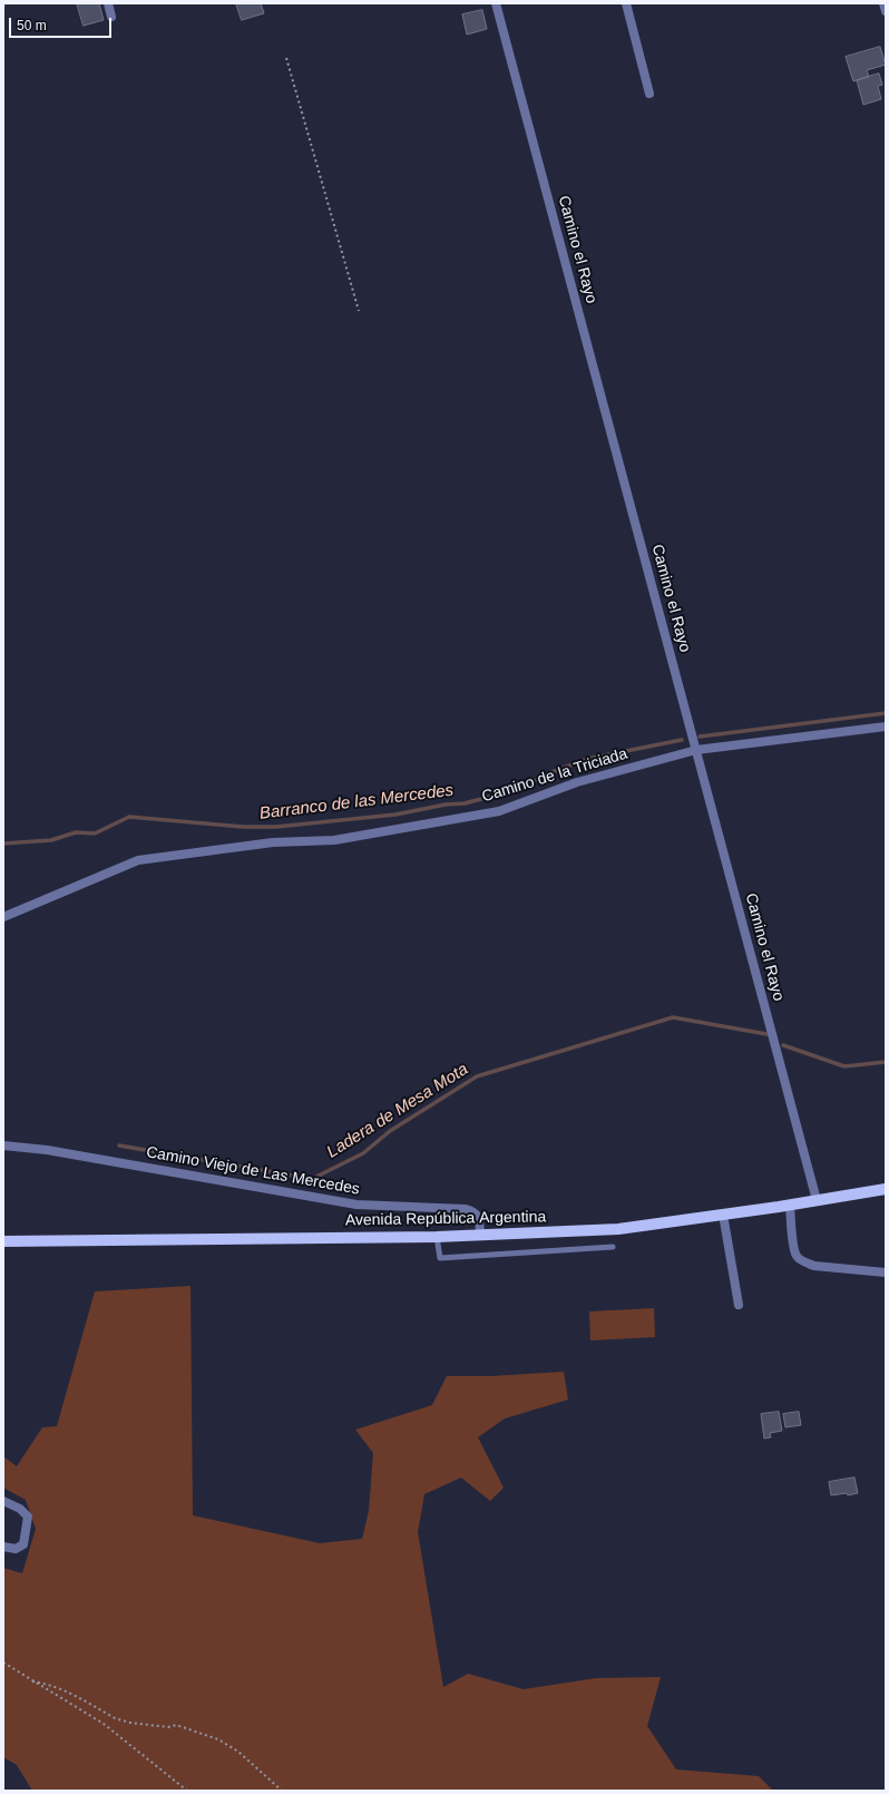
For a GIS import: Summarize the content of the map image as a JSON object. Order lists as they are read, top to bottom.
{
  "streets": {
    "main road": ["Avenida República Argentina"],
    "street": ["Camino el Rayo", "Camino de la Triciada", "Camino Viejo de Las Mercedes"]
  },
  "crossings": [
    ["Camino el Rayo", "Camino de la Triciada"],
    ["Camino el Rayo", "Avenida República Argentina"],
    ["Camino Viejo de Las Mercedes", "Avenida República Argentina"]
  ],
  "water": ["Barranco de las Mercedes", "Ladera de Mesa Mota"],
  "scale_bar": "50 m"
}
